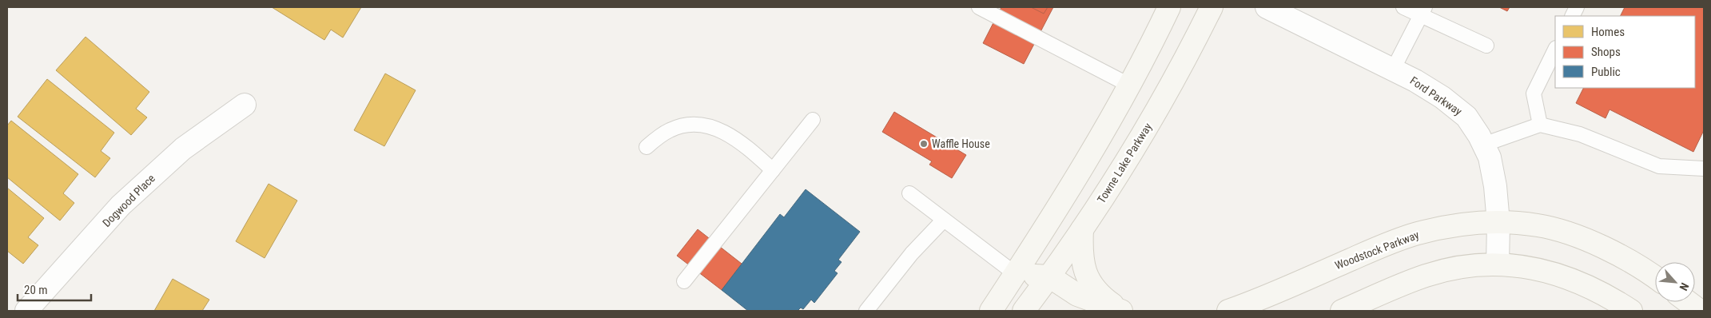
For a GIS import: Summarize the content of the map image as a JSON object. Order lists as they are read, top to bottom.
{
  "streets": {
    "main road": ["Towne Lake Parkway", "Woodstock Parkway"],
    "street": ["Ford Parkway", "Dogwood Place"]
  },
  "crossings": [
    ["Ford Parkway", "Woodstock Parkway"]
  ],
  "places": ["Waffle House"],
  "legend": ["Homes", "Shops", "Public"],
  "scale_bar": "20 m",
  "north": "bottom right"
}
